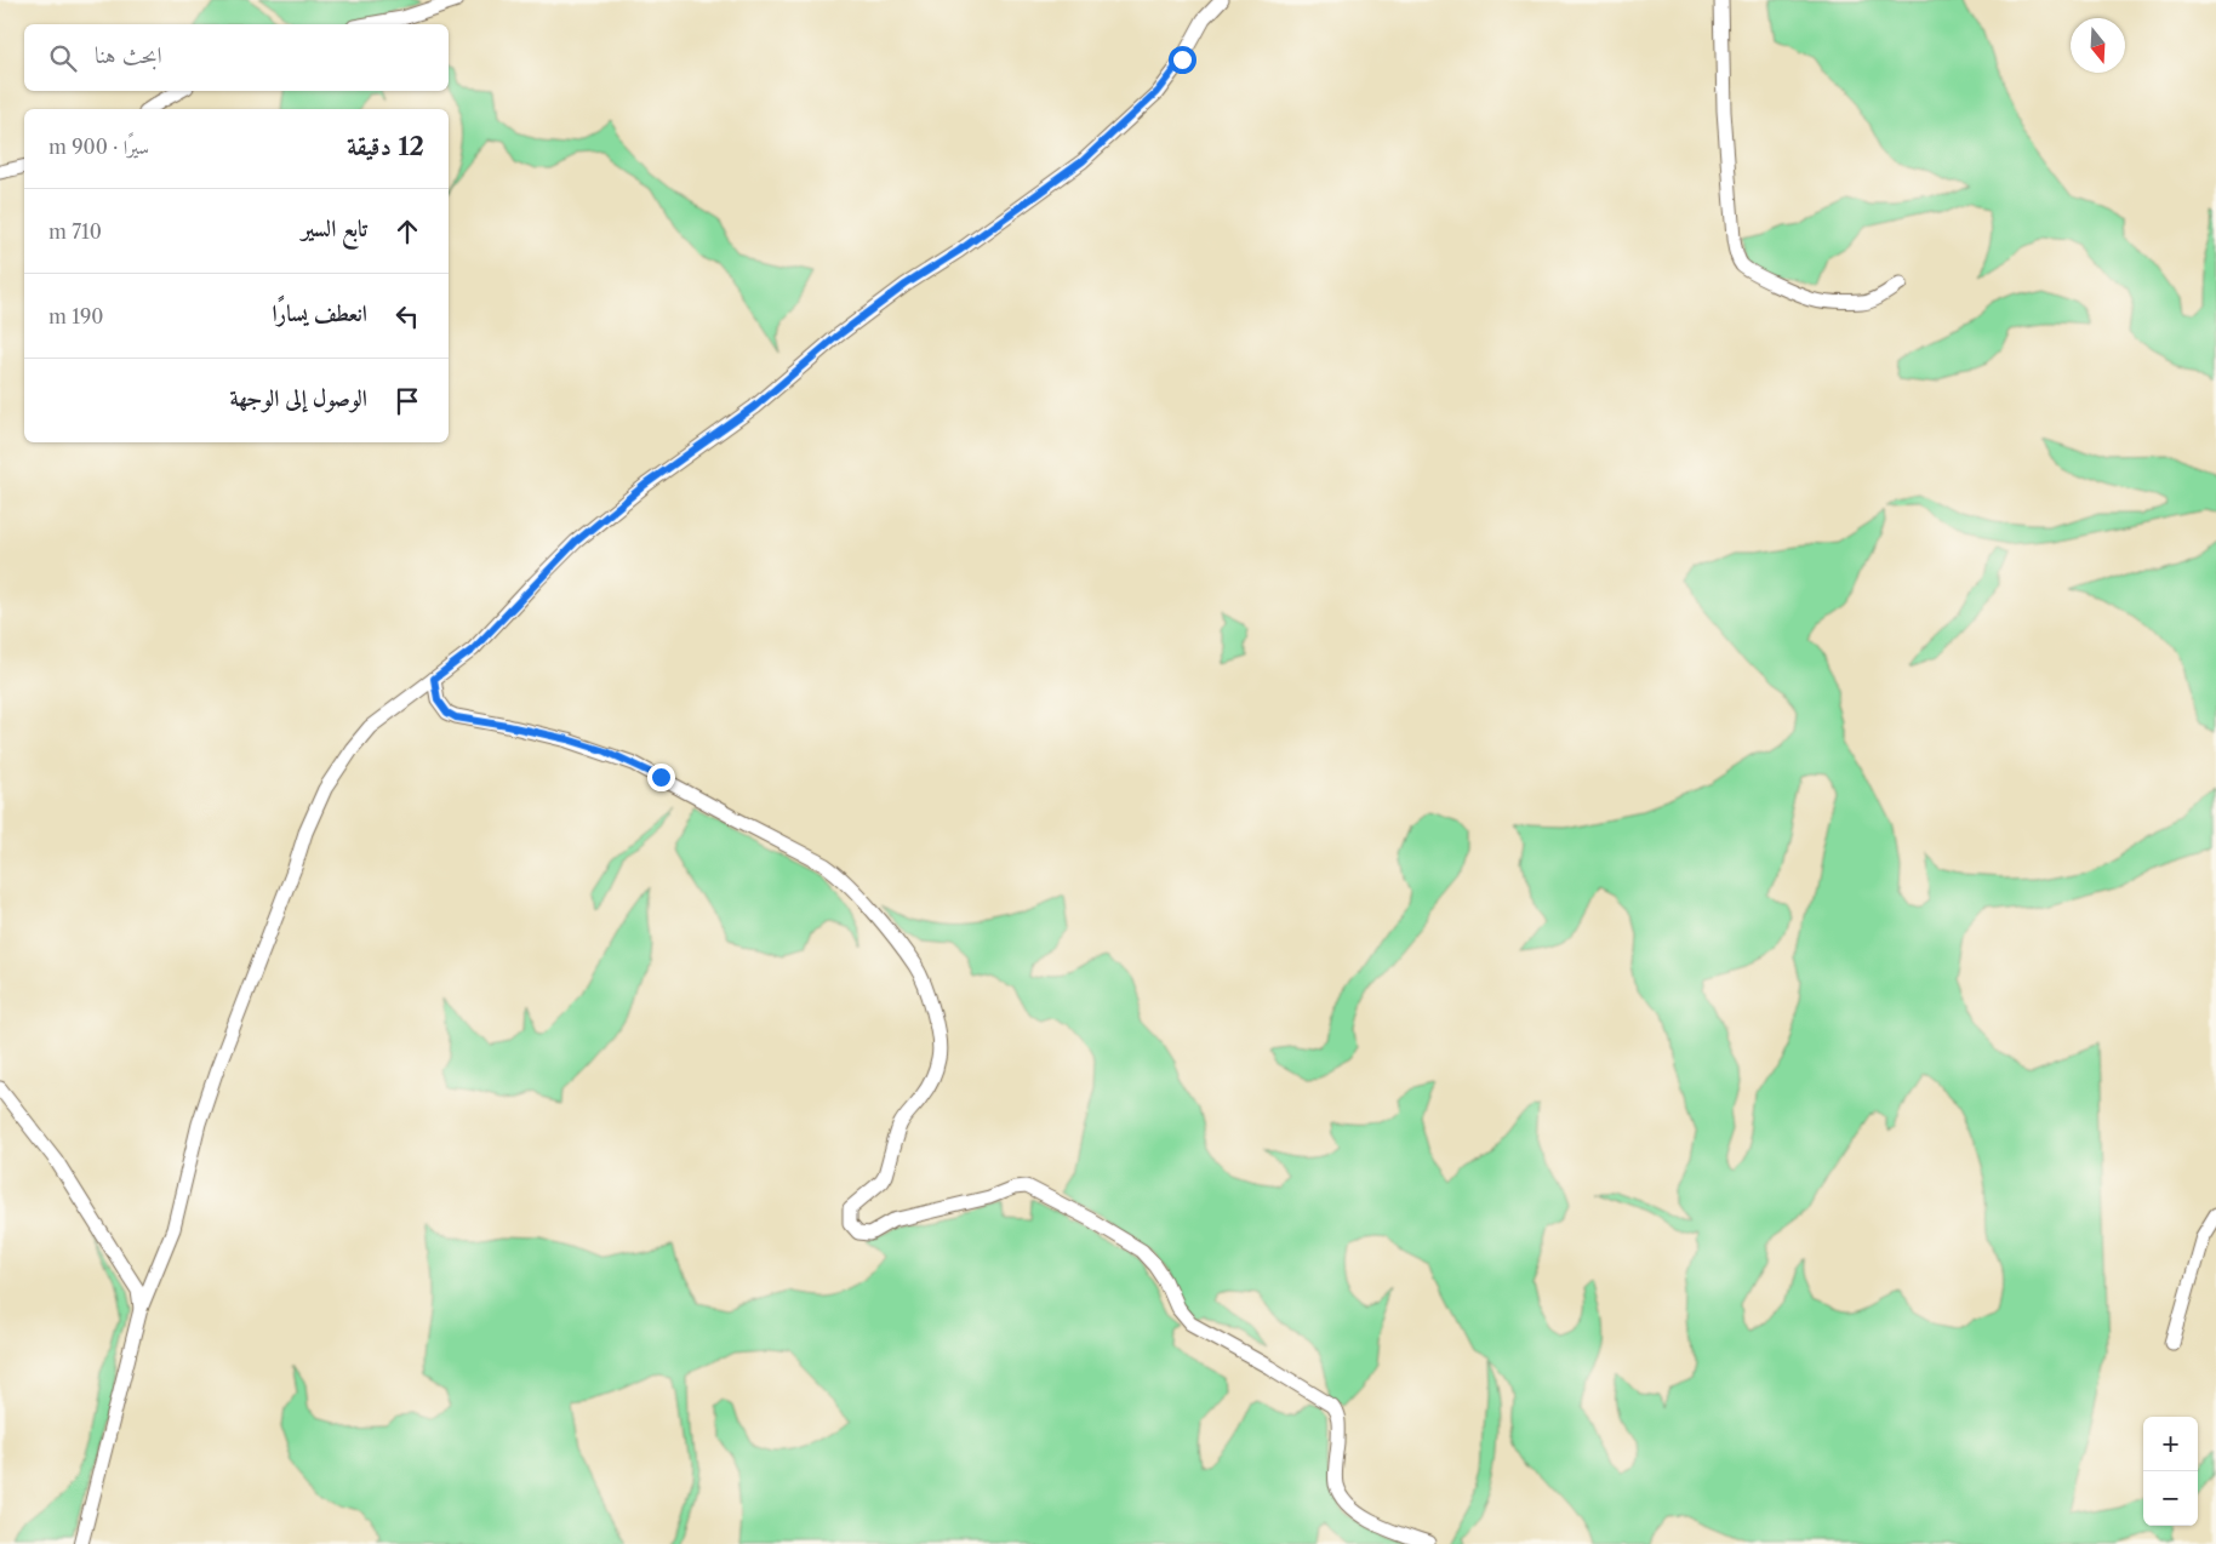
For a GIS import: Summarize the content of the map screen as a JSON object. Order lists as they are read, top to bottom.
{
  "north": "bottom",
  "page": {
    "search": "ابحث هنا",
    "heading": ["12 دقيقة", "سيرًا · 900 m"],
    "list": [
      ["تابع السير", "710 m"],
      ["انعطف يسارًا", "190 m"],
      "الوصول إلى الوجهة"
    ],
    "map_buttons": ["+", "−"]
  }
}
